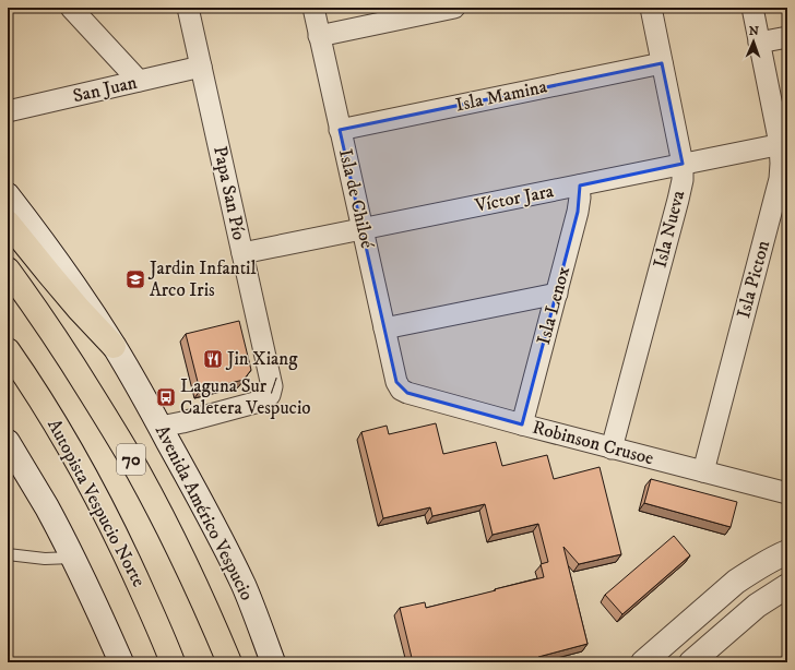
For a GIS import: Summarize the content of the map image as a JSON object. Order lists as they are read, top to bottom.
{
  "streets": {
    "highway": ["70", "Autopista Vespucio Norte"],
    "main road": ["Avenida Américo Vespucio"],
    "street": [
      "San Juan",
      "Isla Mamina",
      "Papa San Pío",
      "Isla de Chiloé",
      "Víctor Jara",
      "Isla Nueva",
      "Isla Picton",
      "Isla Lenox",
      "Robinson Crusoe"
    ]
  },
  "crossings": [
    ["San Juan", "Papa San Pío"],
    ["Isla Mamina", "Isla de Chiloé"],
    ["Isla Mamina", "Isla Nueva"],
    ["Papa San Pío", "Víctor Jara"],
    ["Papa San Pío", "Avenida Américo Vespucio"],
    ["Isla de Chiloé", "Víctor Jara"],
    ["Isla de Chiloé", "Robinson Crusoe"],
    ["Víctor Jara", "Isla Nueva"],
    ["Víctor Jara", "Isla Picton"],
    ["Víctor Jara", "Isla Lenox"],
    ["Isla Nueva", "Robinson Crusoe"],
    ["Isla Picton", "Robinson Crusoe"],
    ["Isla Lenox", "Robinson Crusoe"]
  ],
  "places": {
    "school or university": ["Jardin Infantil Arco Iris"],
    "restaurant": ["Jin Xiang"],
    "bus stop": ["Laguna Sur / Caletera Vespucio"]
  },
  "north": "top"
}
